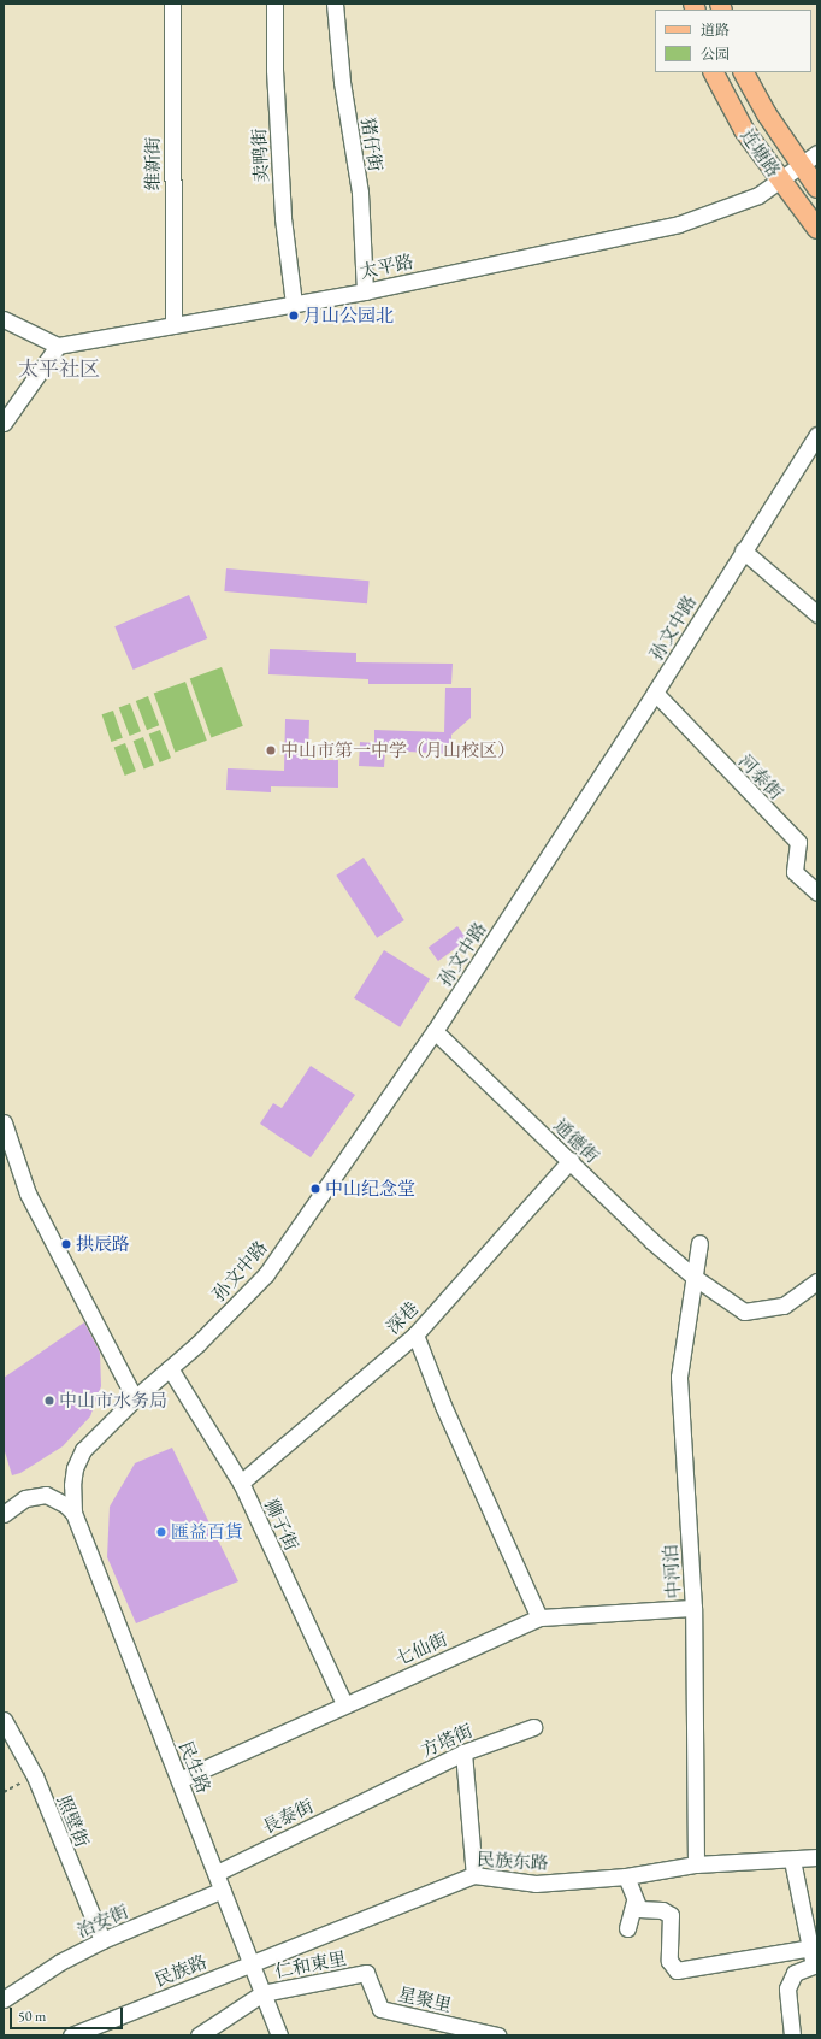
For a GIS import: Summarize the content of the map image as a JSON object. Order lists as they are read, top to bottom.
{
  "streets": {
    "main road": ["连塘路"],
    "street": [
      "猪仔街",
      "卖鸭街",
      "维新街",
      "太平路",
      "孙文中路",
      "河泰街",
      "通德街",
      "深巷",
      "狮子街",
      "中河泊",
      "七仙街",
      "方塔街",
      "民生路",
      "長泰街",
      "照壁街",
      "民族东路",
      "治安街",
      "仁和東里",
      "民族路",
      "星聚里"
    ]
  },
  "crossings": [
    ["猪仔街", "太平路"],
    ["连塘路", "太平路"],
    ["卖鸭街", "太平路"],
    ["维新街", "太平路"],
    ["孙文中路", "河泰街"],
    ["孙文中路", "通德街"],
    ["孙文中路", "狮子街"],
    ["孙文中路", "民生路"],
    ["通德街", "深巷"],
    ["通德街", "中河泊"],
    ["深巷", "狮子街"],
    ["狮子街", "七仙街"],
    ["中河泊", "七仙街"],
    ["中河泊", "民族东路"],
    ["七仙街", "民生路"],
    ["方塔街", "長泰街"],
    ["民生路", "長泰街"],
    ["民生路", "民族东路"],
    ["民生路", "治安街"],
    ["民生路", "仁和東里"],
    ["民生路", "民族路"],
    ["照壁街", "治安街"],
    ["民族东路", "民族路"],
    ["仁和東里", "星聚里"]
  ],
  "districts": ["太平社区"],
  "places": [
    "月山公园北",
    "中山市第一中学（月山校区）",
    "中山纪念堂",
    "拱辰路",
    "中山市水务局",
    "匯益百貨"
  ],
  "legend": ["道路", "公园"],
  "scale_bar": "50 m"
}
